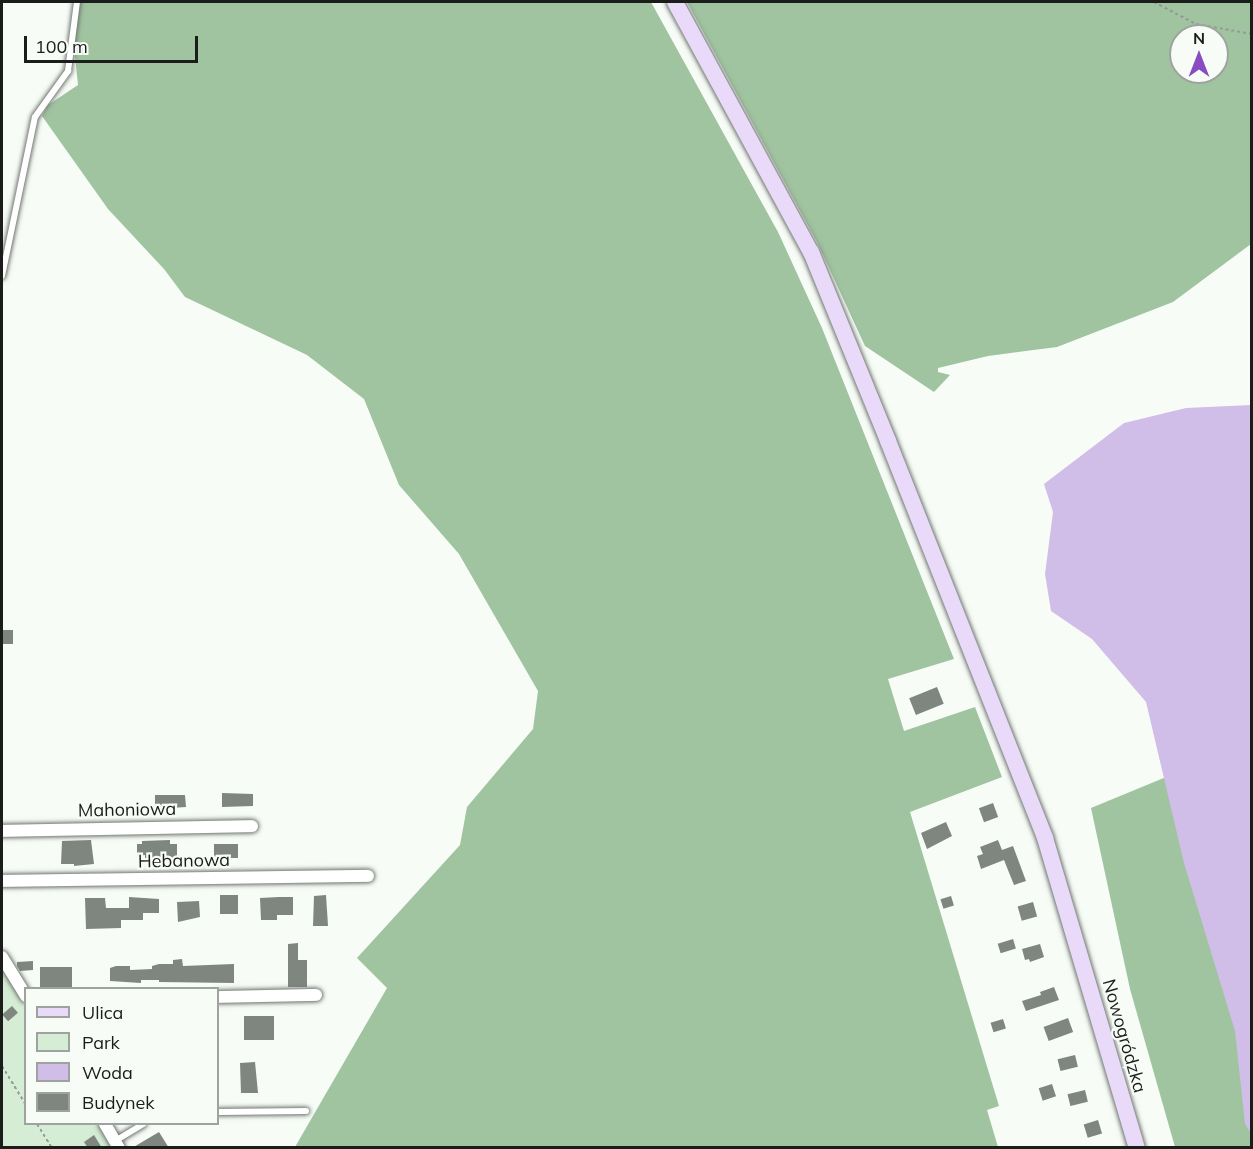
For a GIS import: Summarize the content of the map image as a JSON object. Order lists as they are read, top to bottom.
{
  "streets": {
    "main road": ["Nowogródzka"],
    "street": ["Mahoniowa", "Hebanowa"]
  },
  "legend": [
    "Ulica",
    "Park",
    "Woda",
    "Budynek"
  ],
  "scale_bar": "100 m",
  "north": "top"
}
